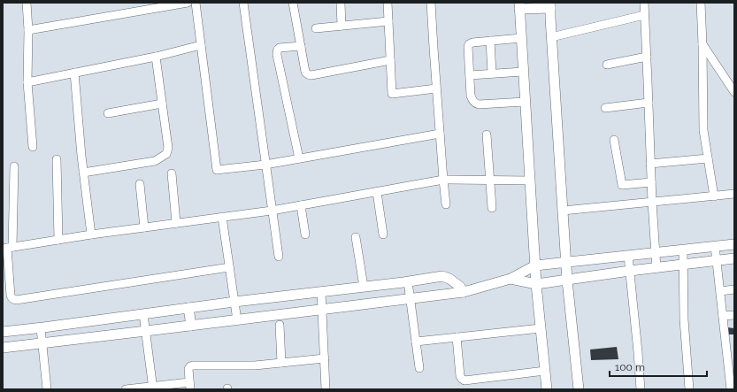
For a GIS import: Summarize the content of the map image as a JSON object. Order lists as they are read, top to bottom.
{
  "scale_bar": "100 m"
}
